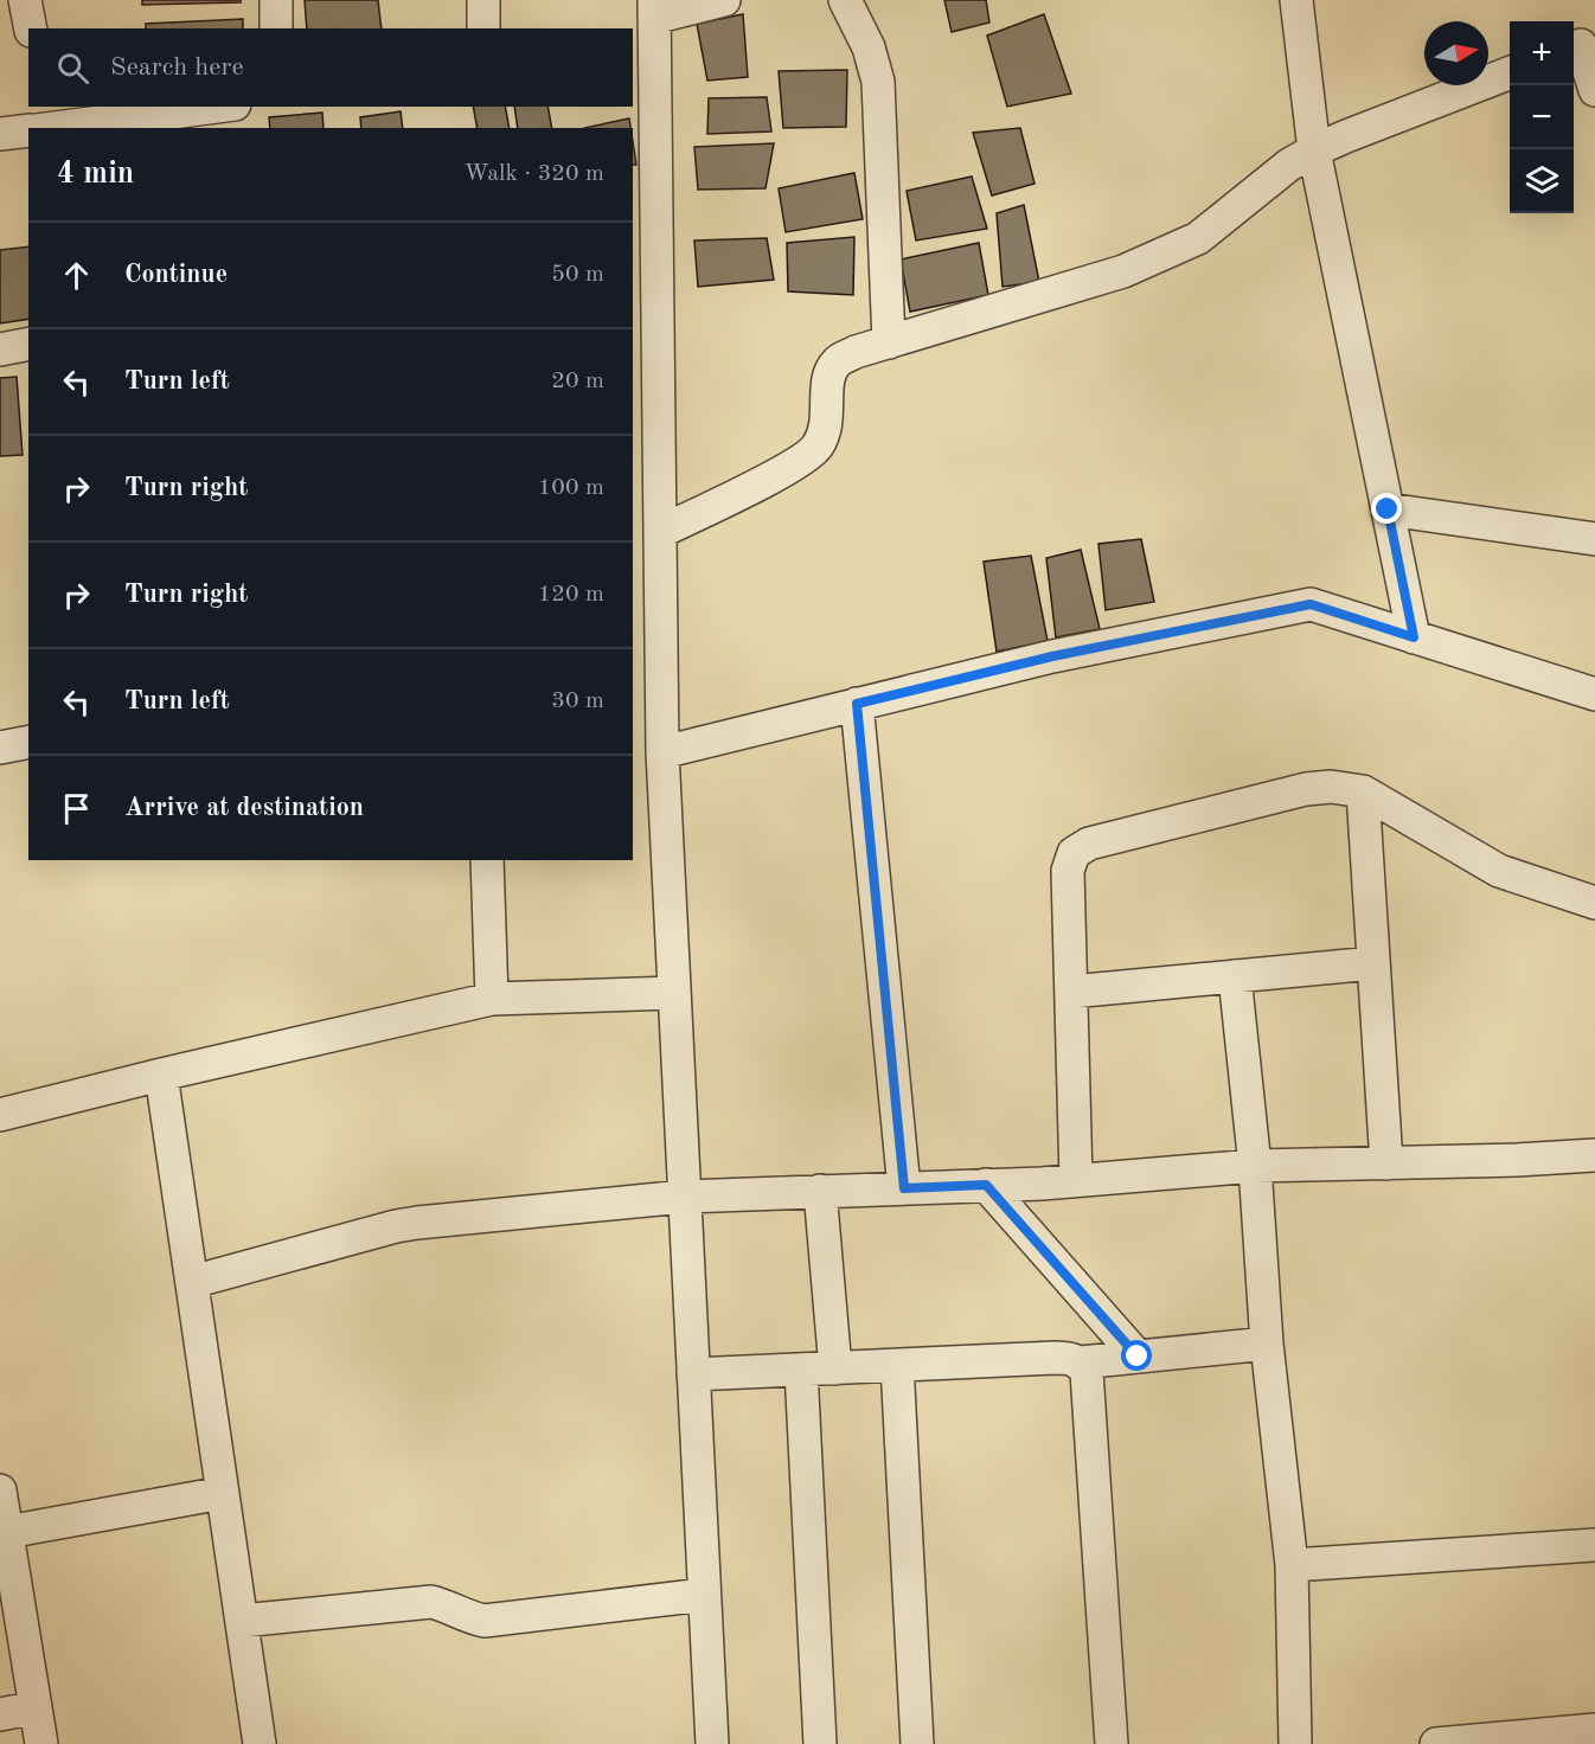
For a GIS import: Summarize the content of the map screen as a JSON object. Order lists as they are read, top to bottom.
{
  "north": "right",
  "page": {
    "map_buttons": ["+", "−"],
    "search": "Search here",
    "heading": ["4 min", "Walk · 320 m"],
    "list": [
      ["Continue", "50 m"],
      ["Turn left", "20 m"],
      ["Turn right", "100 m"],
      ["Turn right", "120 m"],
      ["Turn left", "30 m"],
      "Arrive at destination"
    ]
  }
}
